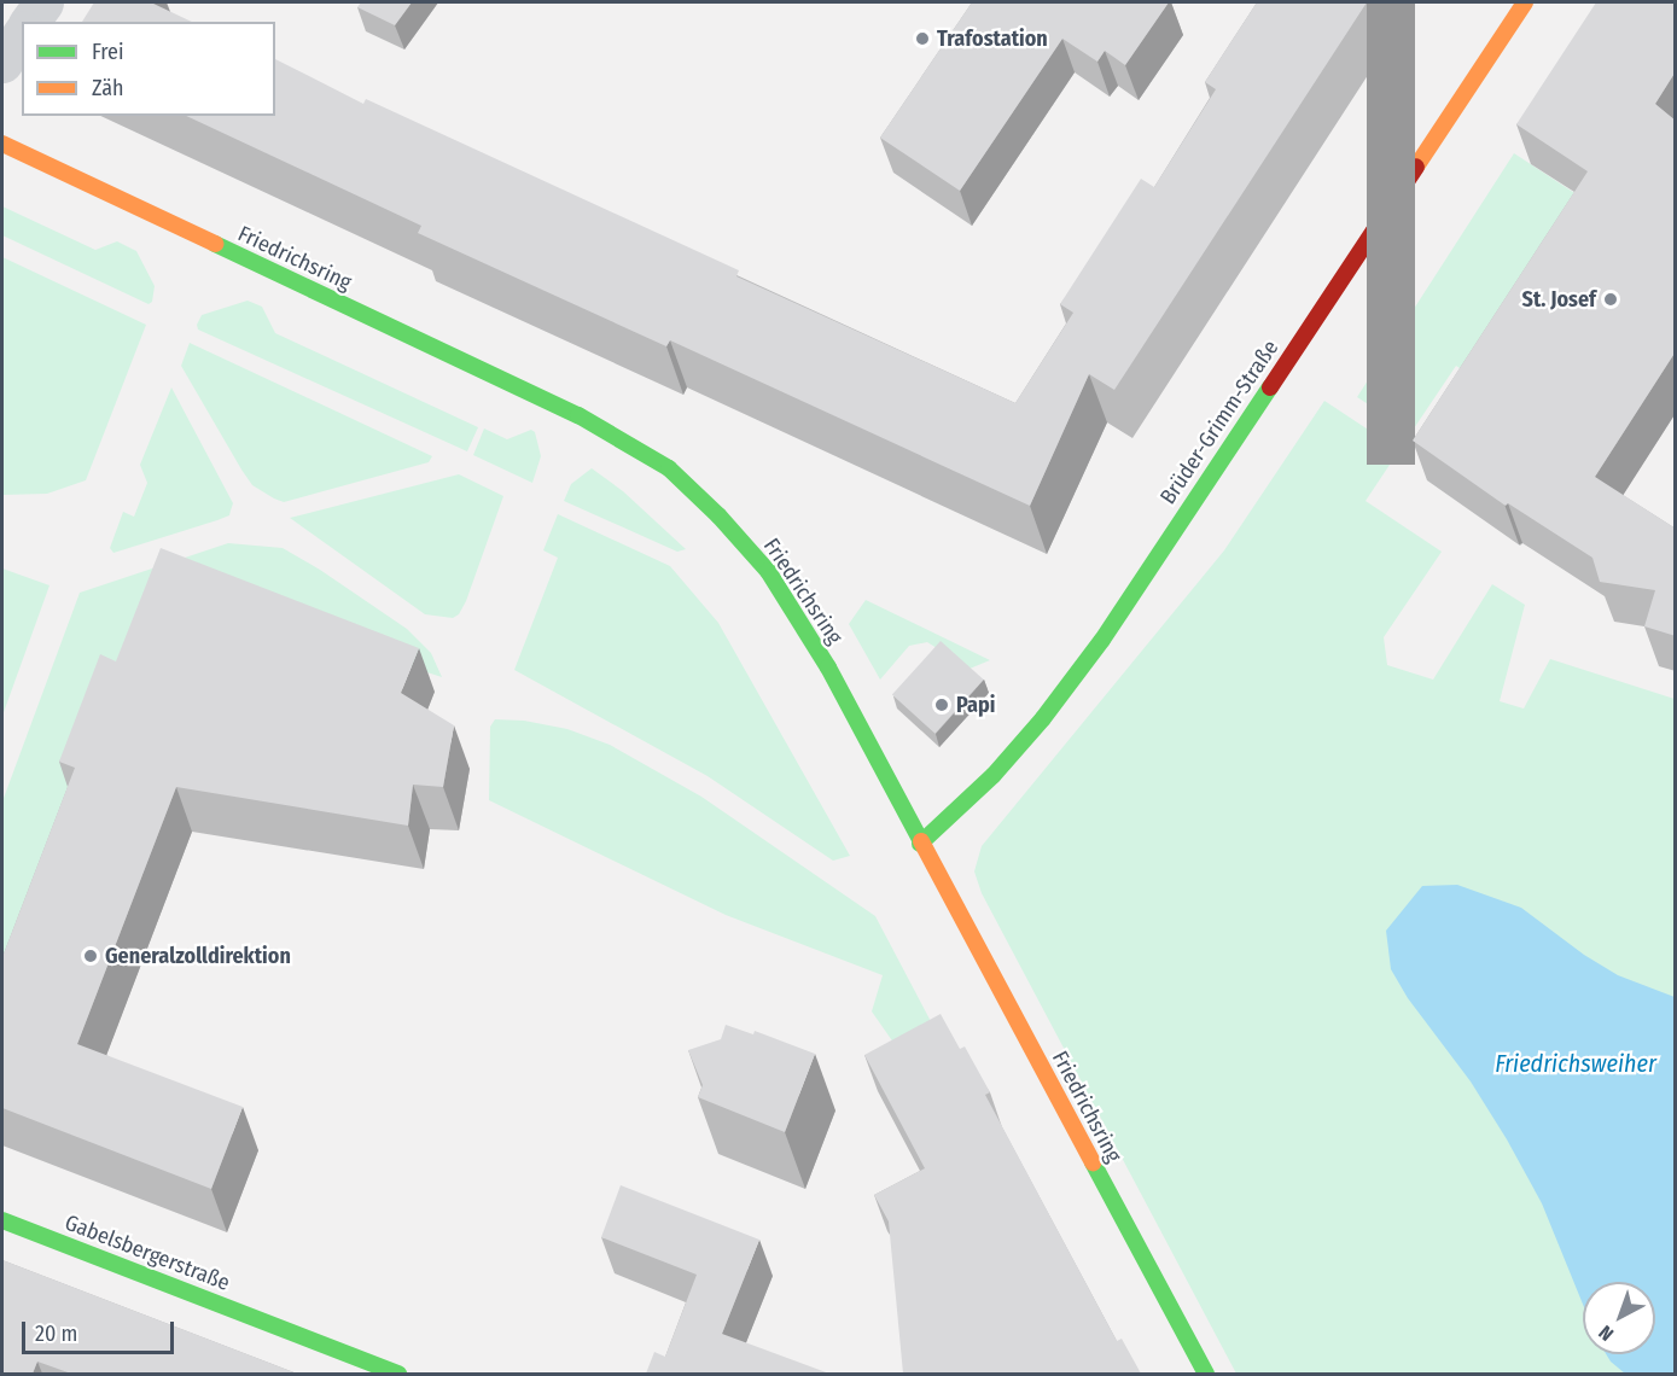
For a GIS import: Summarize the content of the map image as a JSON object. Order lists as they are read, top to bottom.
{
  "streets": {
    "street": ["Friedrichsring", "Brüder-Grimm-Straße", "Gabelsbergerstraße"]
  },
  "crossings": [
    ["Friedrichsring", "Brüder-Grimm-Straße"]
  ],
  "water": ["Friedrichsweiher"],
  "places": [
    "Trafostation",
    "St. Josef",
    "Papi",
    "Generalzolldirektion"
  ],
  "legend": ["Frei", "Zäh"],
  "scale_bar": "20 m",
  "north": "bottom left"
}
